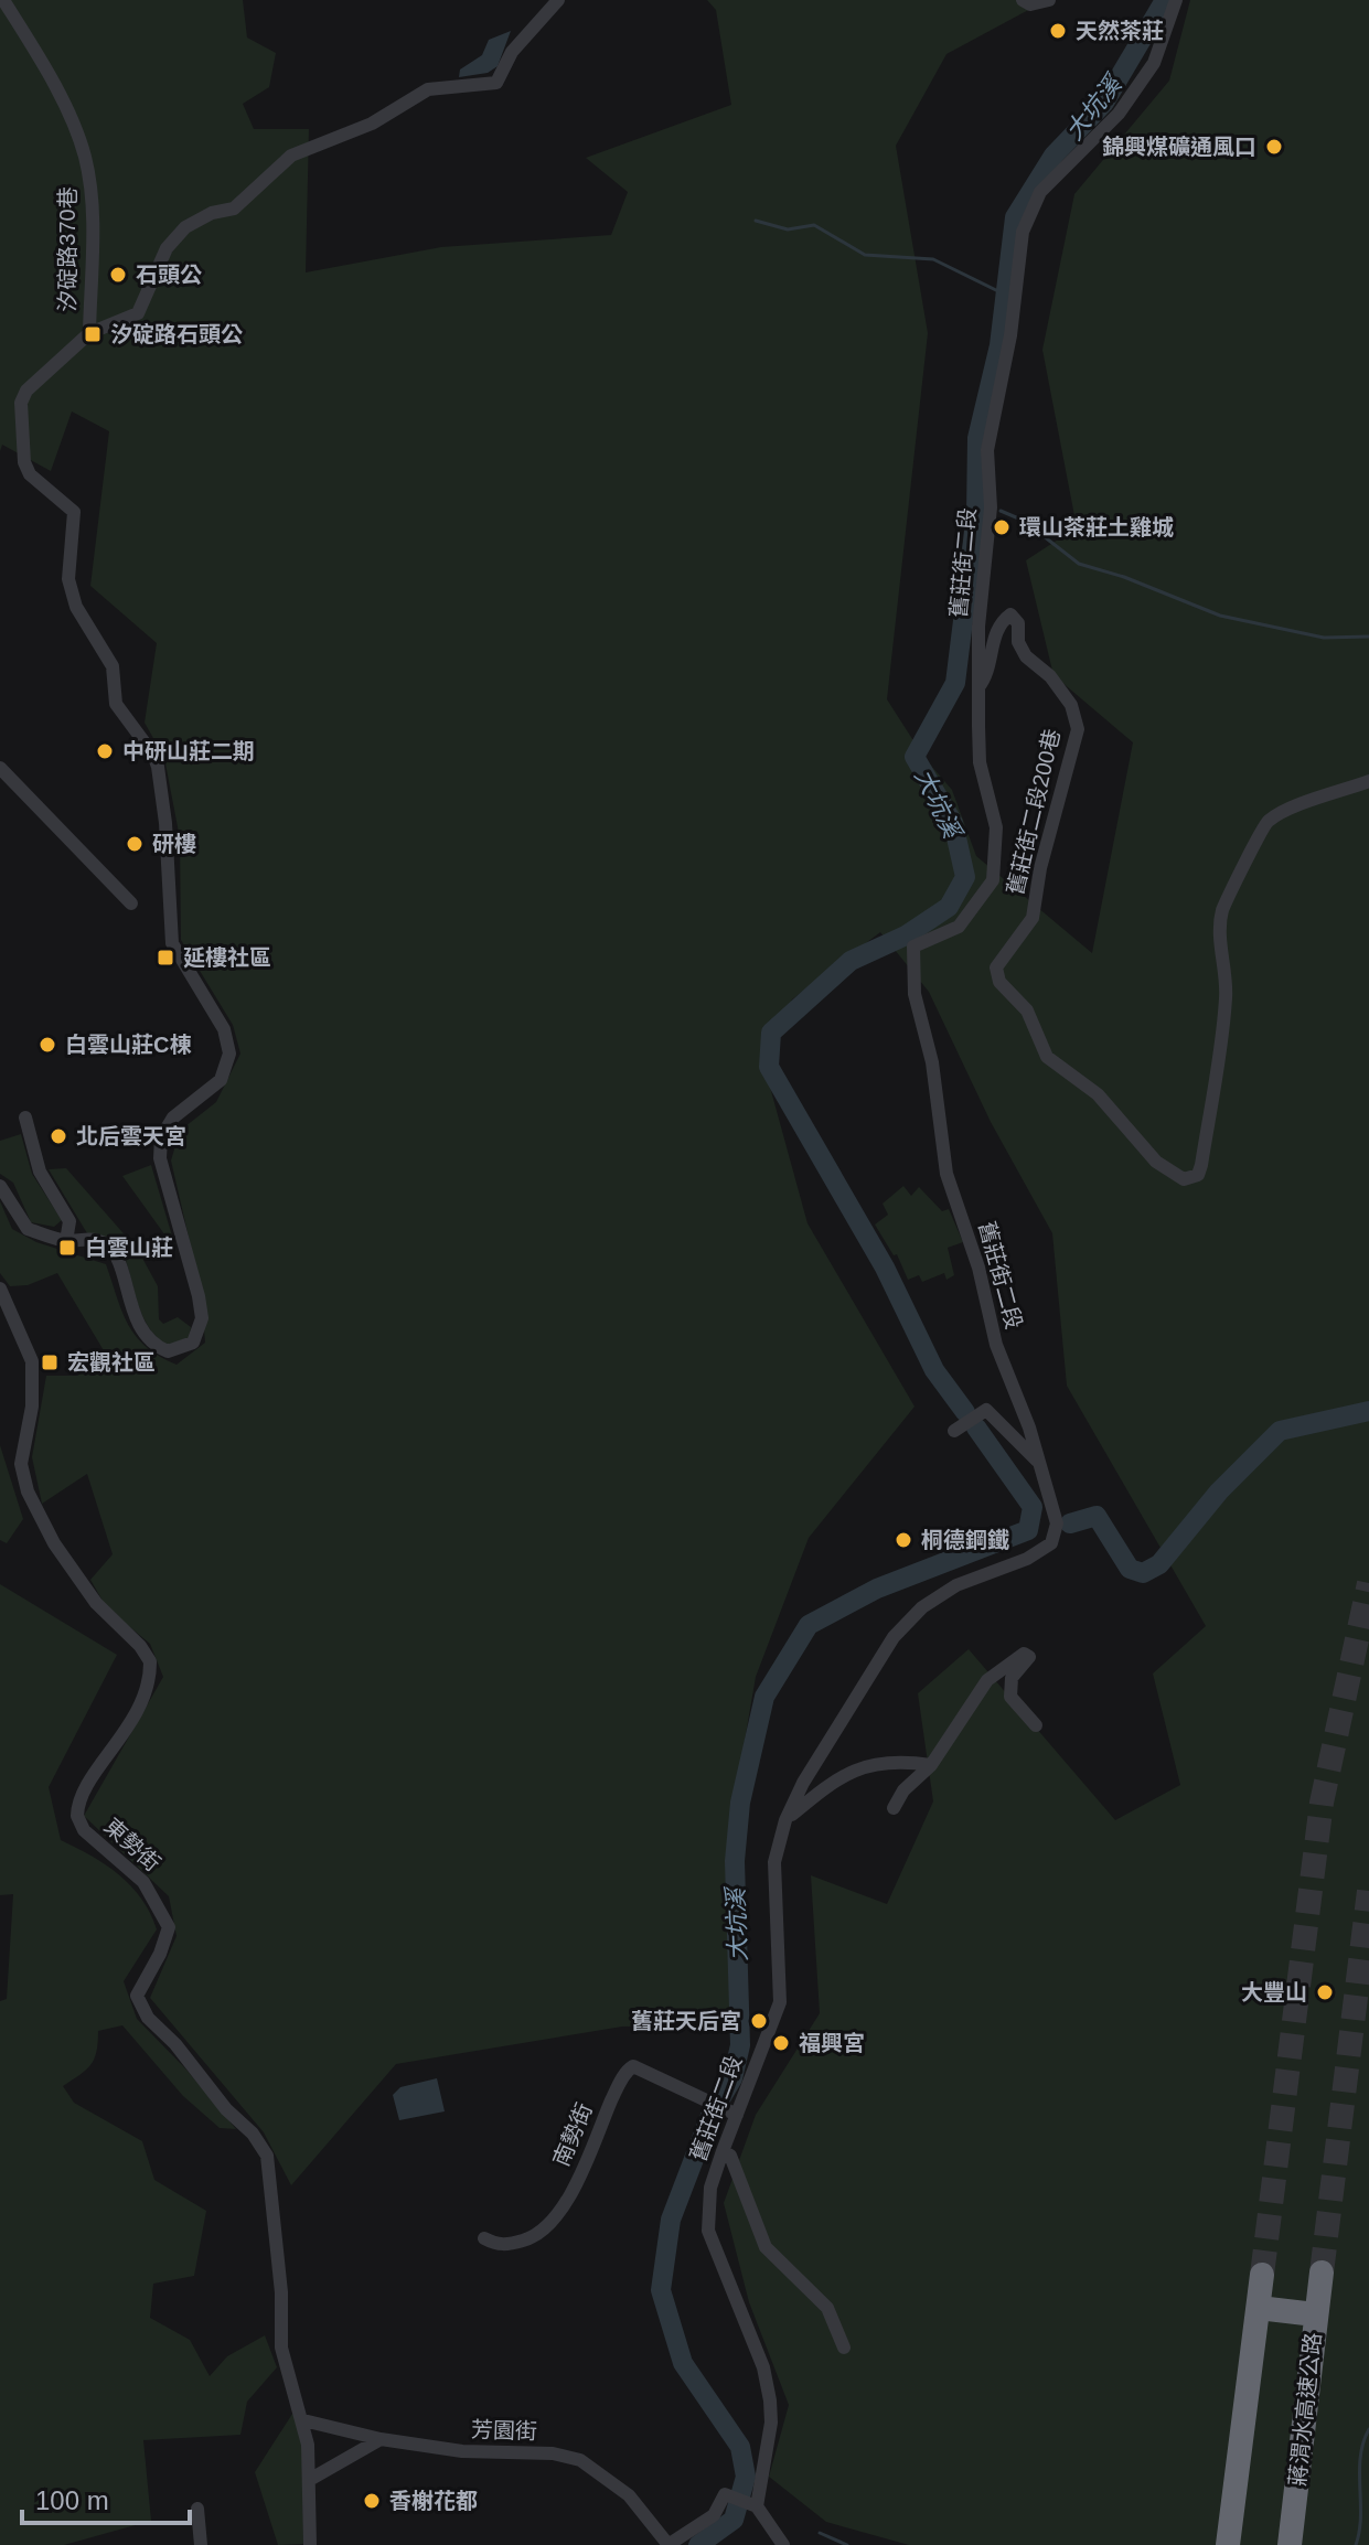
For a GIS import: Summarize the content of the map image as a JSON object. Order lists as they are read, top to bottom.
{
  "streets": {
    "highway": ["蔣渭水高速公路"],
    "street": [
      "汐碇路370巷",
      "舊莊街二段",
      "舊莊街二段200巷",
      "東勢街",
      "南勢街",
      "芳園街"
    ]
  },
  "crossings": [
    ["舊莊街二段", "舊莊街二段200巷"],
    ["舊莊街二段", "南勢街"],
    ["東勢街", "芳園街"]
  ],
  "water": ["大坑溪"],
  "places": {
    "other": [
      "天然茶莊",
      "錦興煤礦通風口",
      "石頭公",
      "環山茶莊土雞城",
      "中研山莊二期",
      "研樓",
      "白雲山莊C棟",
      "北后雲天宮",
      "桐德鋼鐵",
      "大豐山",
      "舊莊天后宮",
      "福興宮",
      "香榭花都"
    ],
    "transit": [
      "汐碇路石頭公",
      "延樓社區",
      "白雲山莊",
      "宏觀社區"
    ]
  },
  "scale_bar": "100 m"
}
